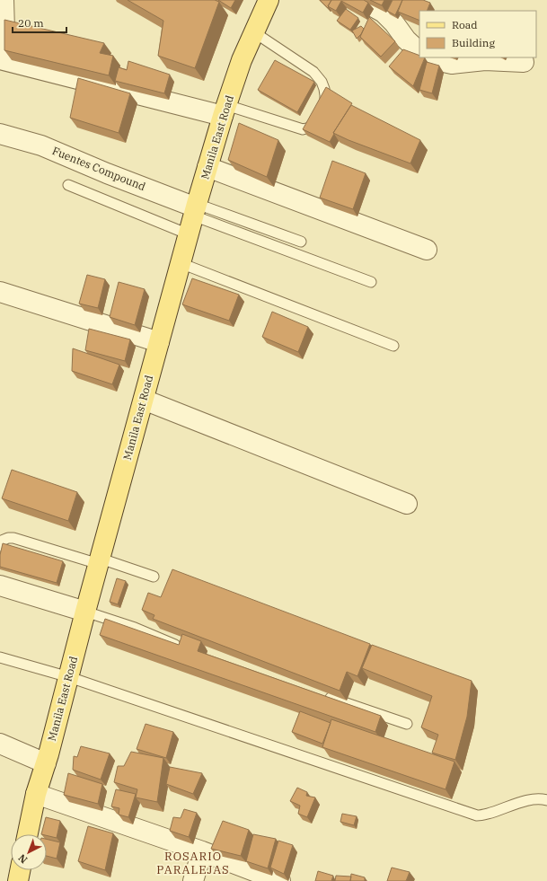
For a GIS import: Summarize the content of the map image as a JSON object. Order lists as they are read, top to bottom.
{
  "streets": {
    "main road": ["Manila East Road"],
    "street": ["Fuentes Compound"]
  },
  "crossings": [
    ["Manila East Road", "Fuentes Compound"]
  ],
  "districts": ["ROSARIO PARALEJAS"],
  "legend": ["Road", "Building"],
  "scale_bar": "20 m",
  "north": "bottom left"
}
